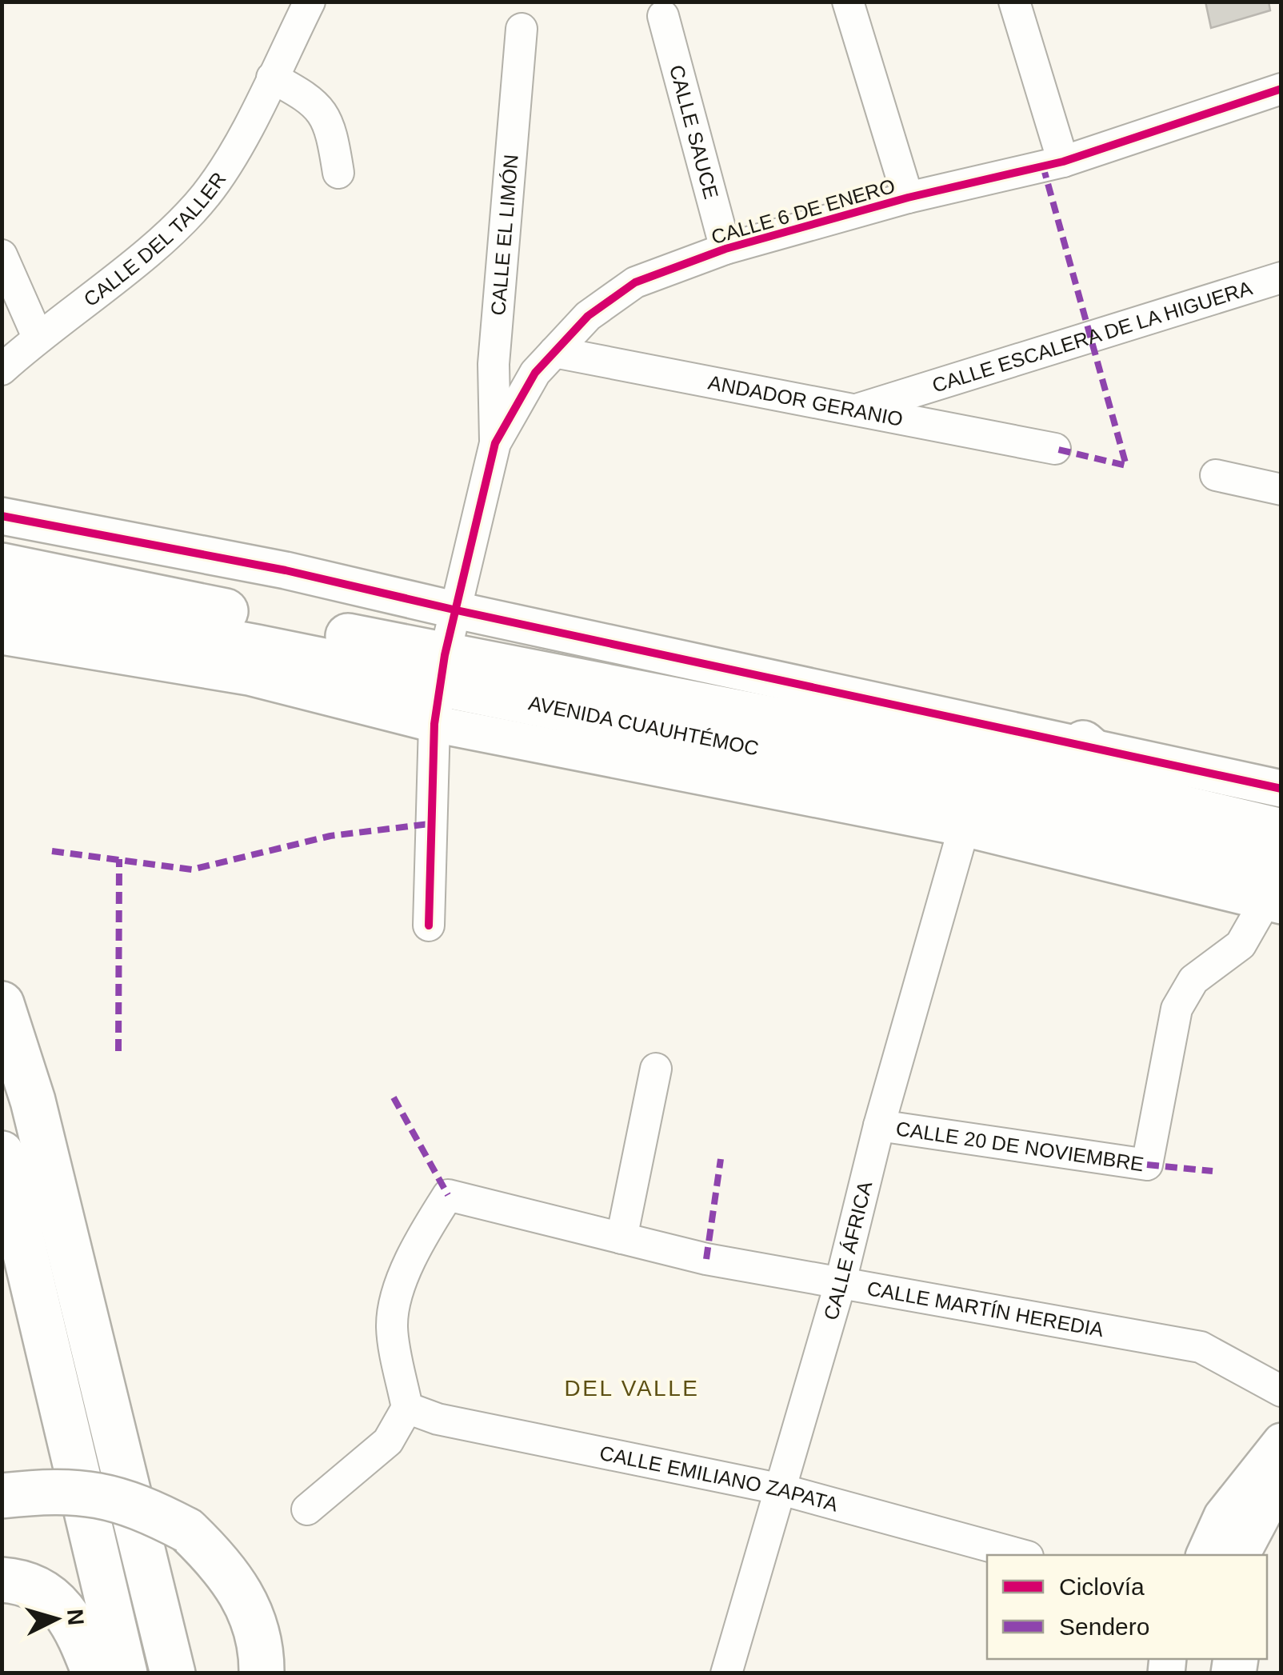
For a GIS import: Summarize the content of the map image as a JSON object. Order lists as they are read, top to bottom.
{
  "streets": {
    "main road": ["AVENIDA CUAUHTÉMOC"],
    "street": [
      "CALLE SAUCE",
      "CALLE 6 DE ENERO",
      "CALLE DEL TALLER",
      "CALLE EL LIMÓN",
      "CALLE ESCALERA DE LA HIGUERA",
      "ANDADOR GERANIO",
      "CALLE 20 DE NOVIEMBRE",
      "CALLE ÁFRICA",
      "CALLE MARTÍN HEREDIA",
      "CALLE EMILIANO ZAPATA"
    ]
  },
  "crossings": [
    ["CALLE SAUCE", "CALLE 6 DE ENERO"],
    ["CALLE 6 DE ENERO", "CALLE EL LIMÓN"],
    ["CALLE 6 DE ENERO", "ANDADOR GERANIO"],
    ["CALLE 6 DE ENERO", "AVENIDA CUAUHTÉMOC"],
    ["CALLE ESCALERA DE LA HIGUERA", "ANDADOR GERANIO"],
    ["AVENIDA CUAUHTÉMOC", "CALLE 20 DE NOVIEMBRE"],
    ["CALLE 20 DE NOVIEMBRE", "CALLE ÁFRICA"],
    ["CALLE ÁFRICA", "CALLE MARTÍN HEREDIA"],
    ["CALLE ÁFRICA", "CALLE EMILIANO ZAPATA"],
    ["CALLE MARTÍN HEREDIA", "CALLE EMILIANO ZAPATA"]
  ],
  "districts": ["DEL VALLE"],
  "legend": ["Ciclovía", "Sendero"],
  "north": "right"
}
